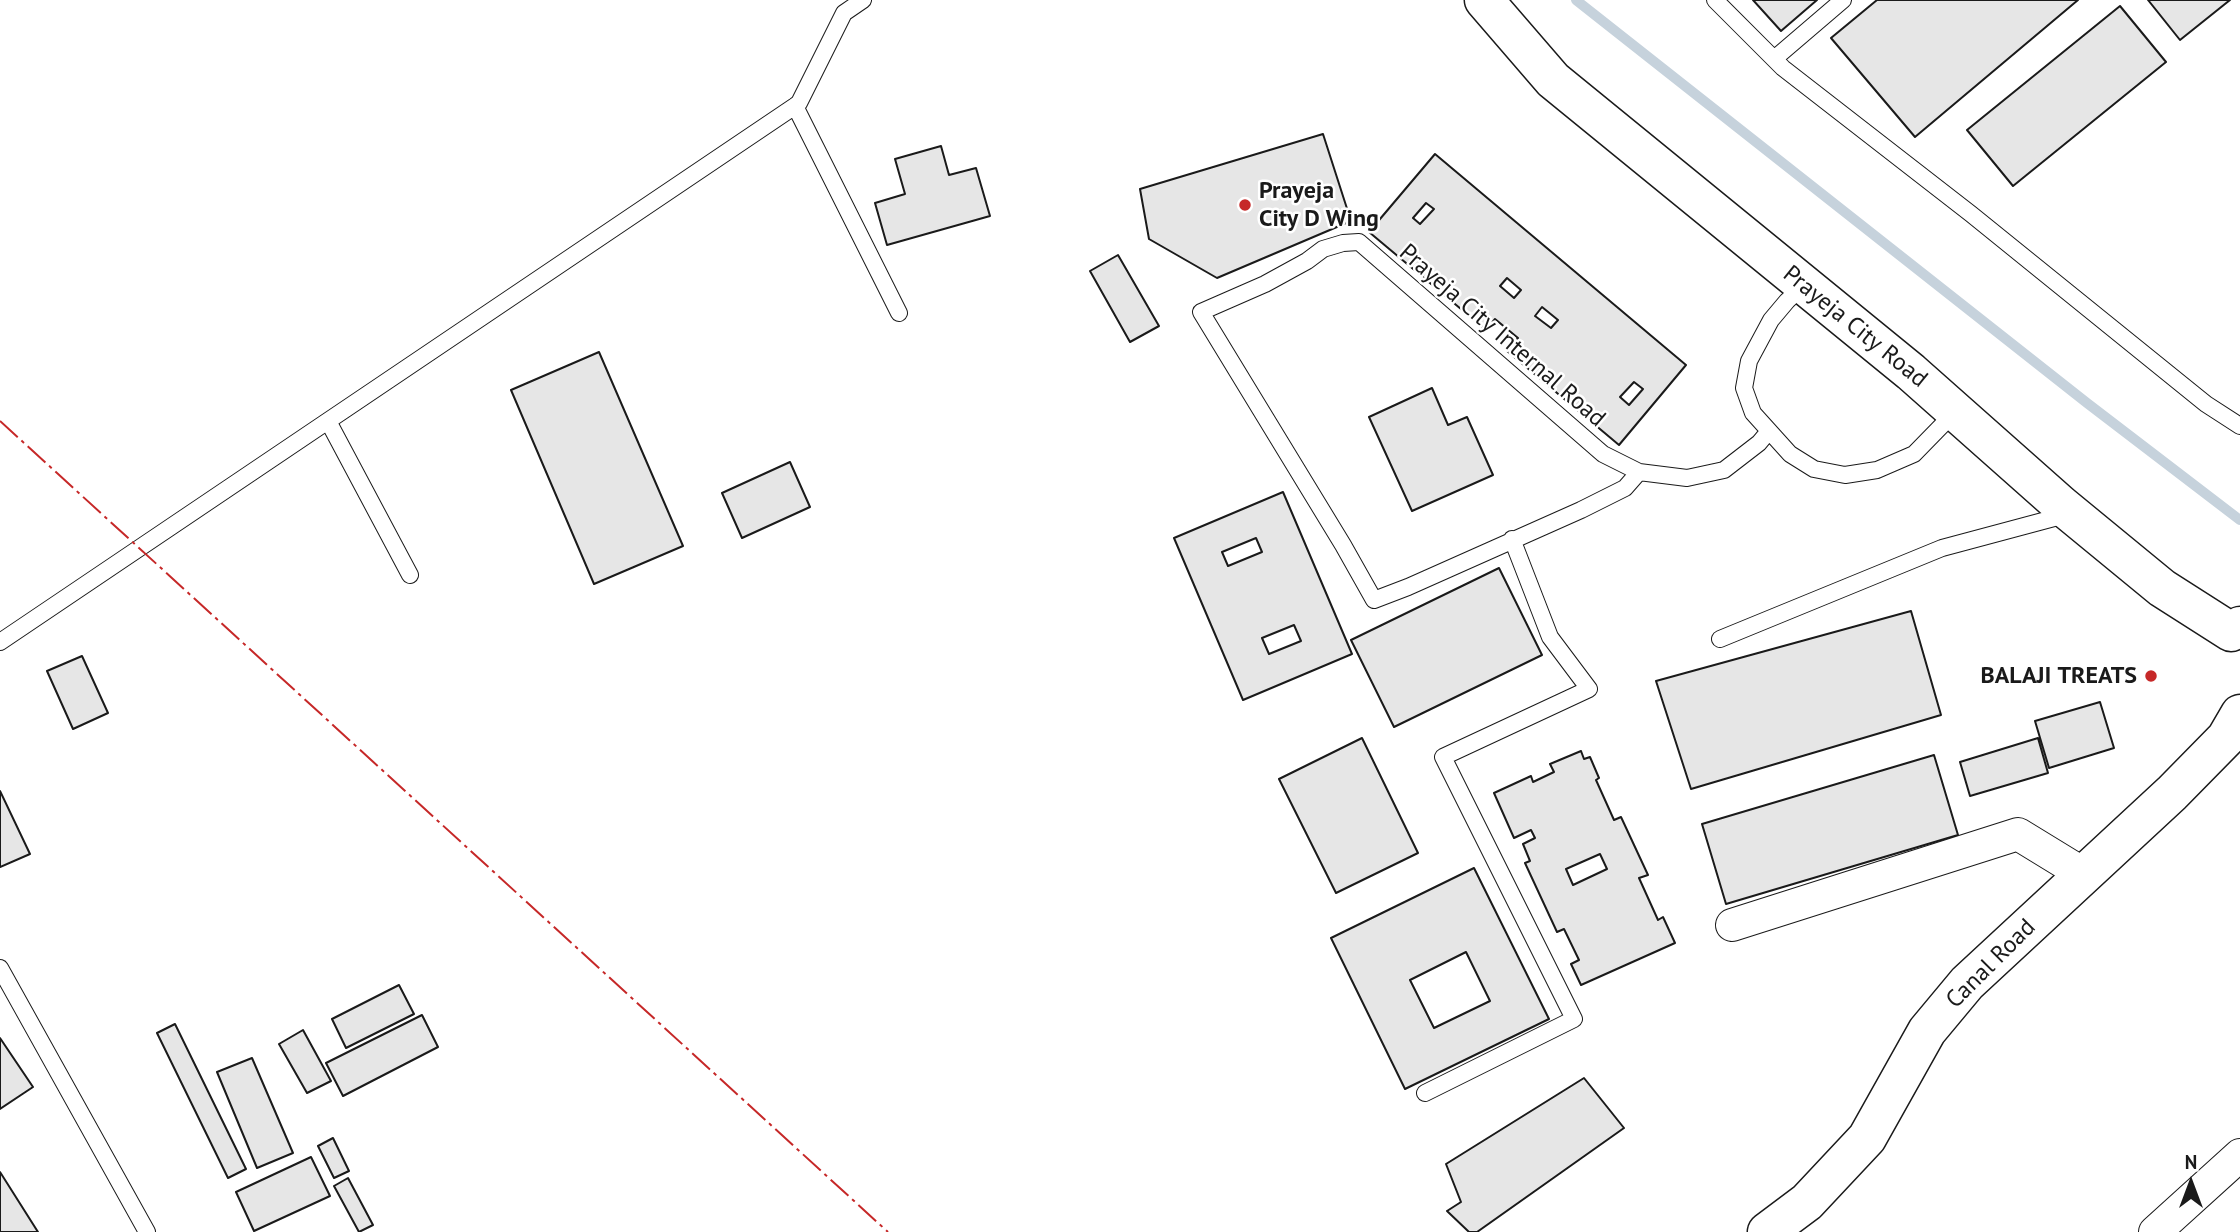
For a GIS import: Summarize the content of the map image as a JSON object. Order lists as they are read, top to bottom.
{
  "streets": {
    "street": ["Prayeja City Road", "Canal Road"],
    "lane": ["Prayeja City Internal Road"]
  },
  "places": ["Prayeja City D Wing", "BALAJI TREATS"],
  "north": "top"
}
